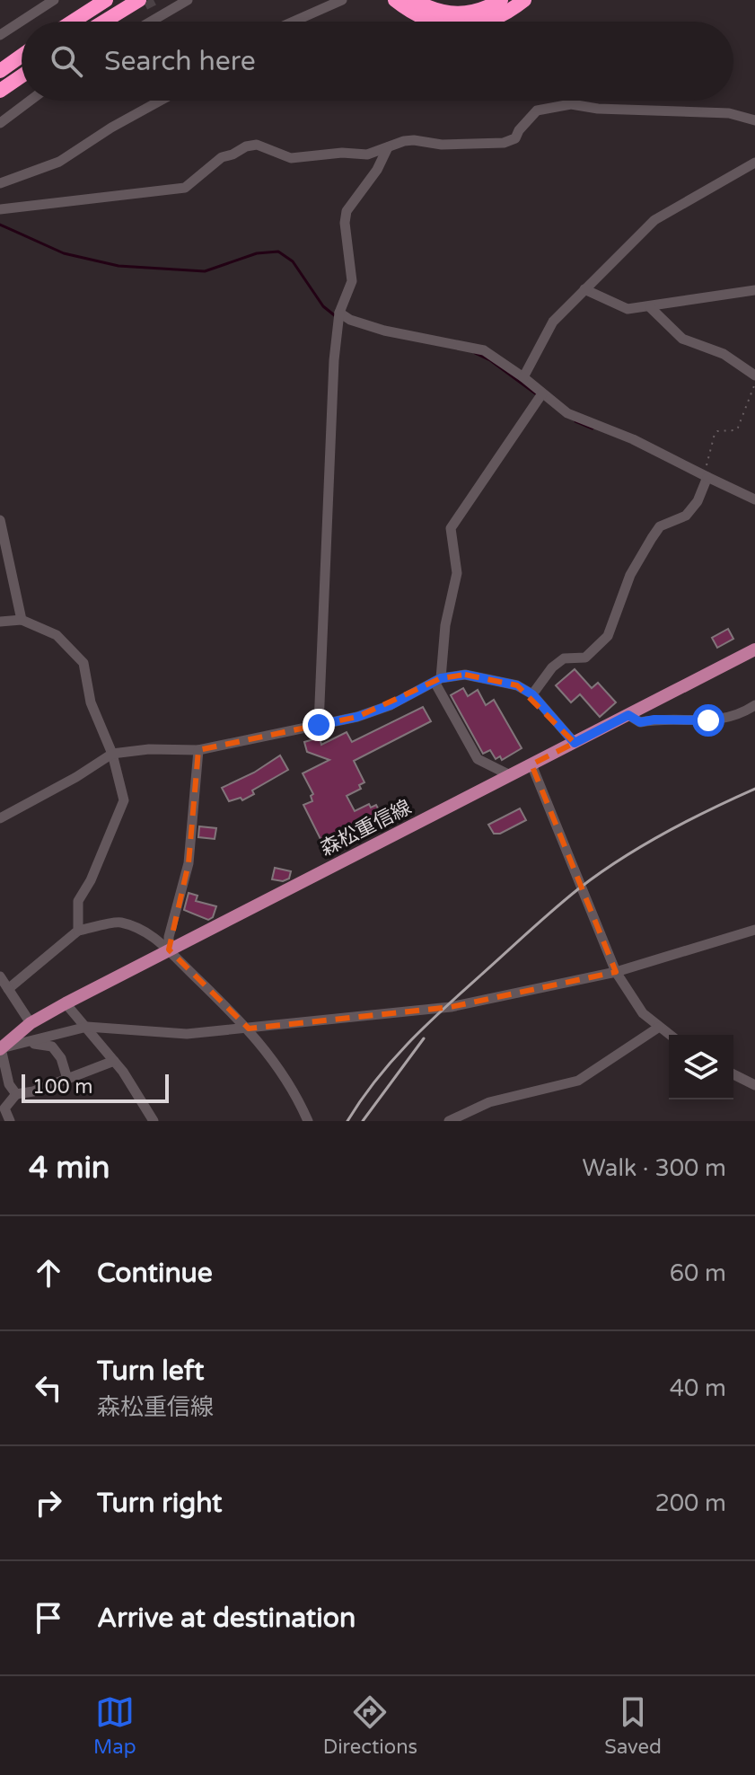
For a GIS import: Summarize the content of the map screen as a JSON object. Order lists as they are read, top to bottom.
{
  "streets": {
    "main road": ["森松重信線"]
  },
  "scale_bar": "100 m",
  "page": {
    "search": "Search here",
    "scale": "100 m",
    "heading": ["4 min", "Walk · 300 m"],
    "list": [
      ["Continue", "60 m"],
      ["Turn left", "森松重信線", "40 m"],
      ["Turn right", "200 m"],
      "Arrive at destination"
    ],
    "nav": ["Map", "Directions", "Saved"]
  }
}
